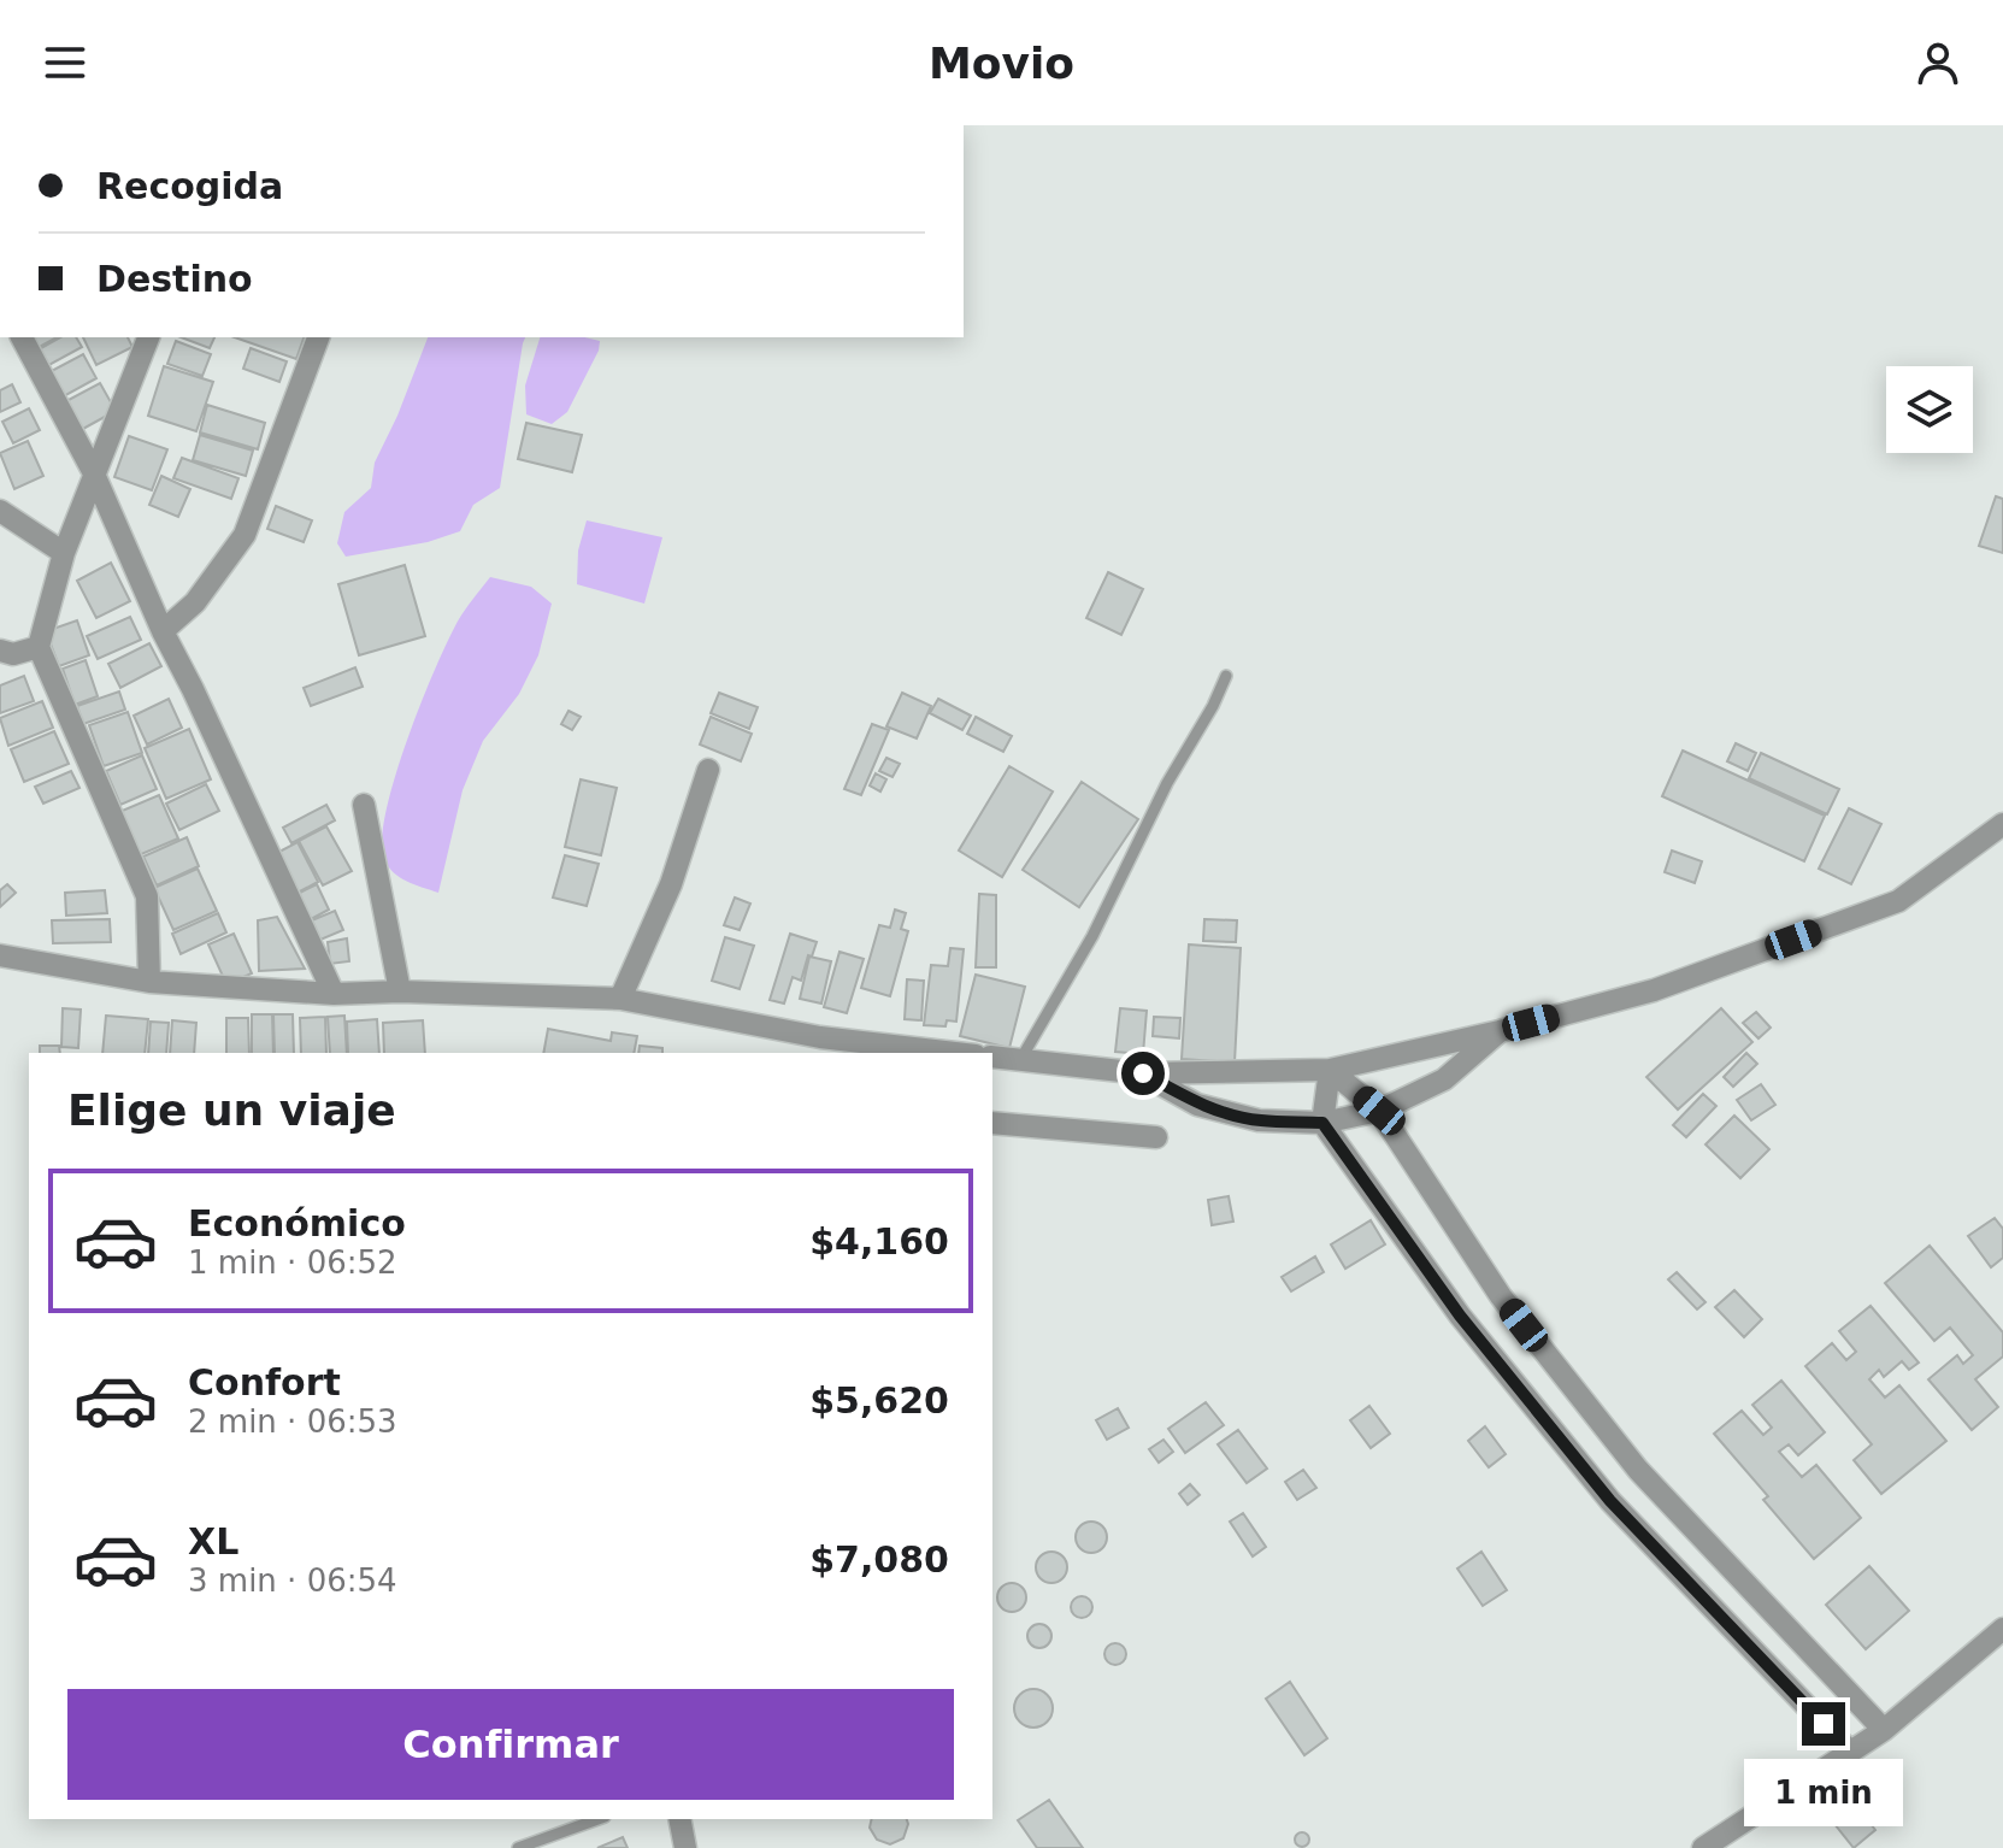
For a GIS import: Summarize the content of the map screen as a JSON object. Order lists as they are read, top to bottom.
{
  "page": {
    "header": "Movio",
    "banner": ["Recogida", "Destino"],
    "heading": "Elige un viaje",
    "list": [
      {
        "name": "Económico",
        "note": "1 min · 06:52",
        "value": "$4,160"
      },
      {
        "name": "Confort",
        "note": "2 min · 06:53",
        "value": "$5,620"
      },
      {
        "name": "XL",
        "note": "3 min · 06:54",
        "value": "$7,080"
      }
    ],
    "buttons": "Confirmar",
    "bubble": "1 min"
  }
}
